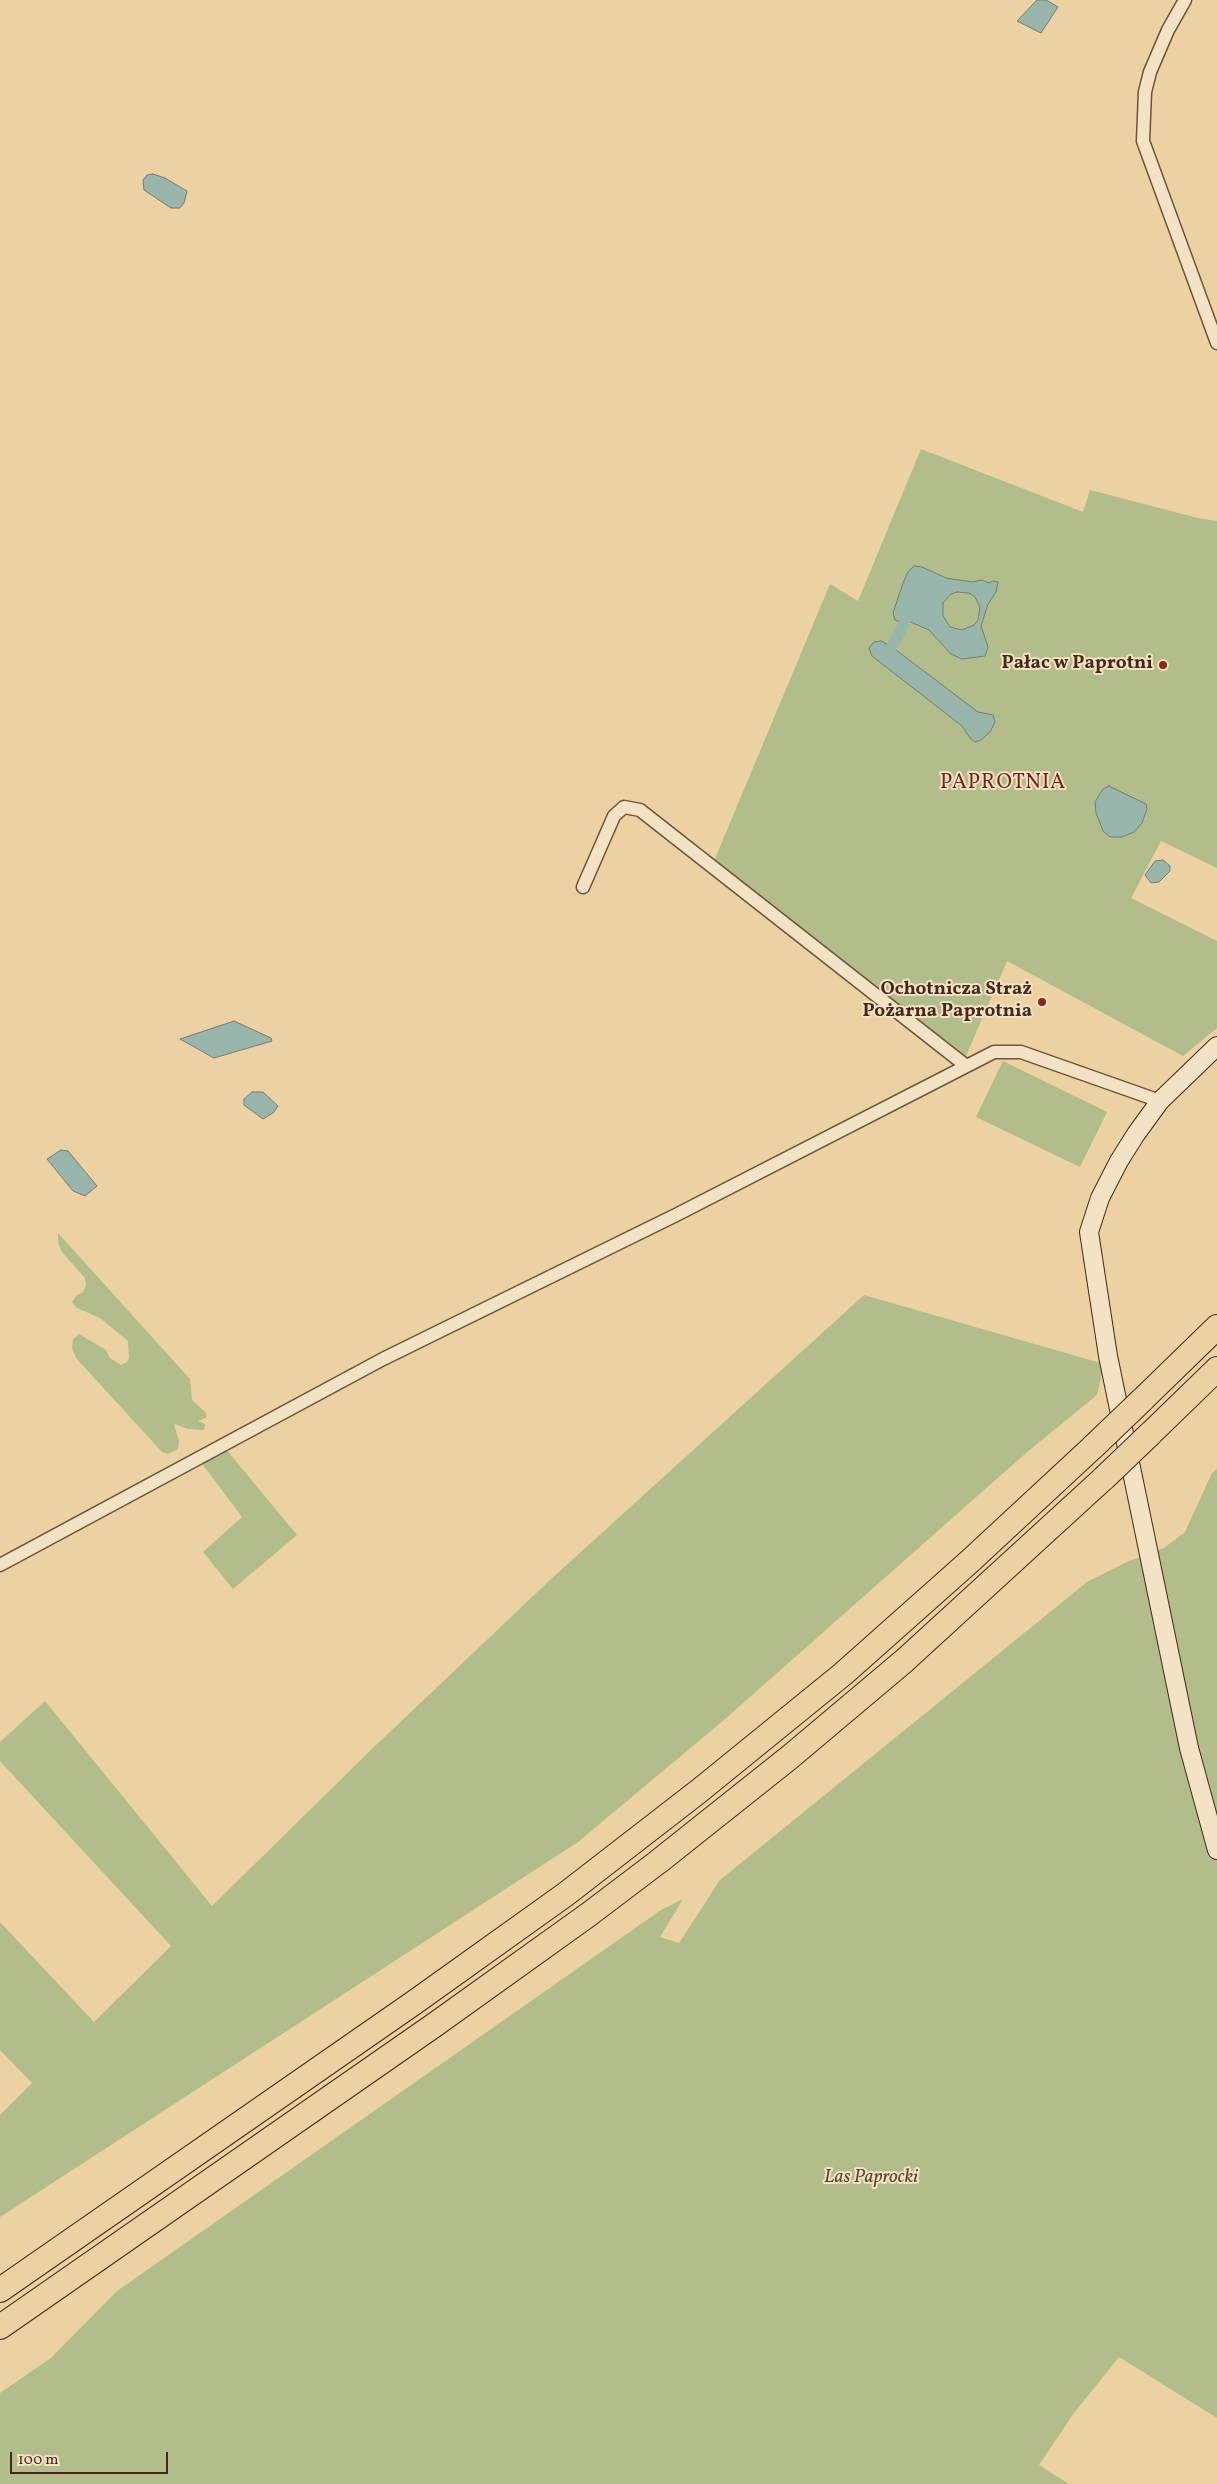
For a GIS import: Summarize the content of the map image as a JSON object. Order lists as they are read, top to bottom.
{
  "districts": ["PAPROTNIA"],
  "parks": ["Las Paprocki"],
  "places": ["Pałac w Paprotni", "Ochotnicza Straż Pożarna Paprotnia"],
  "scale_bar": "100 m"
}
